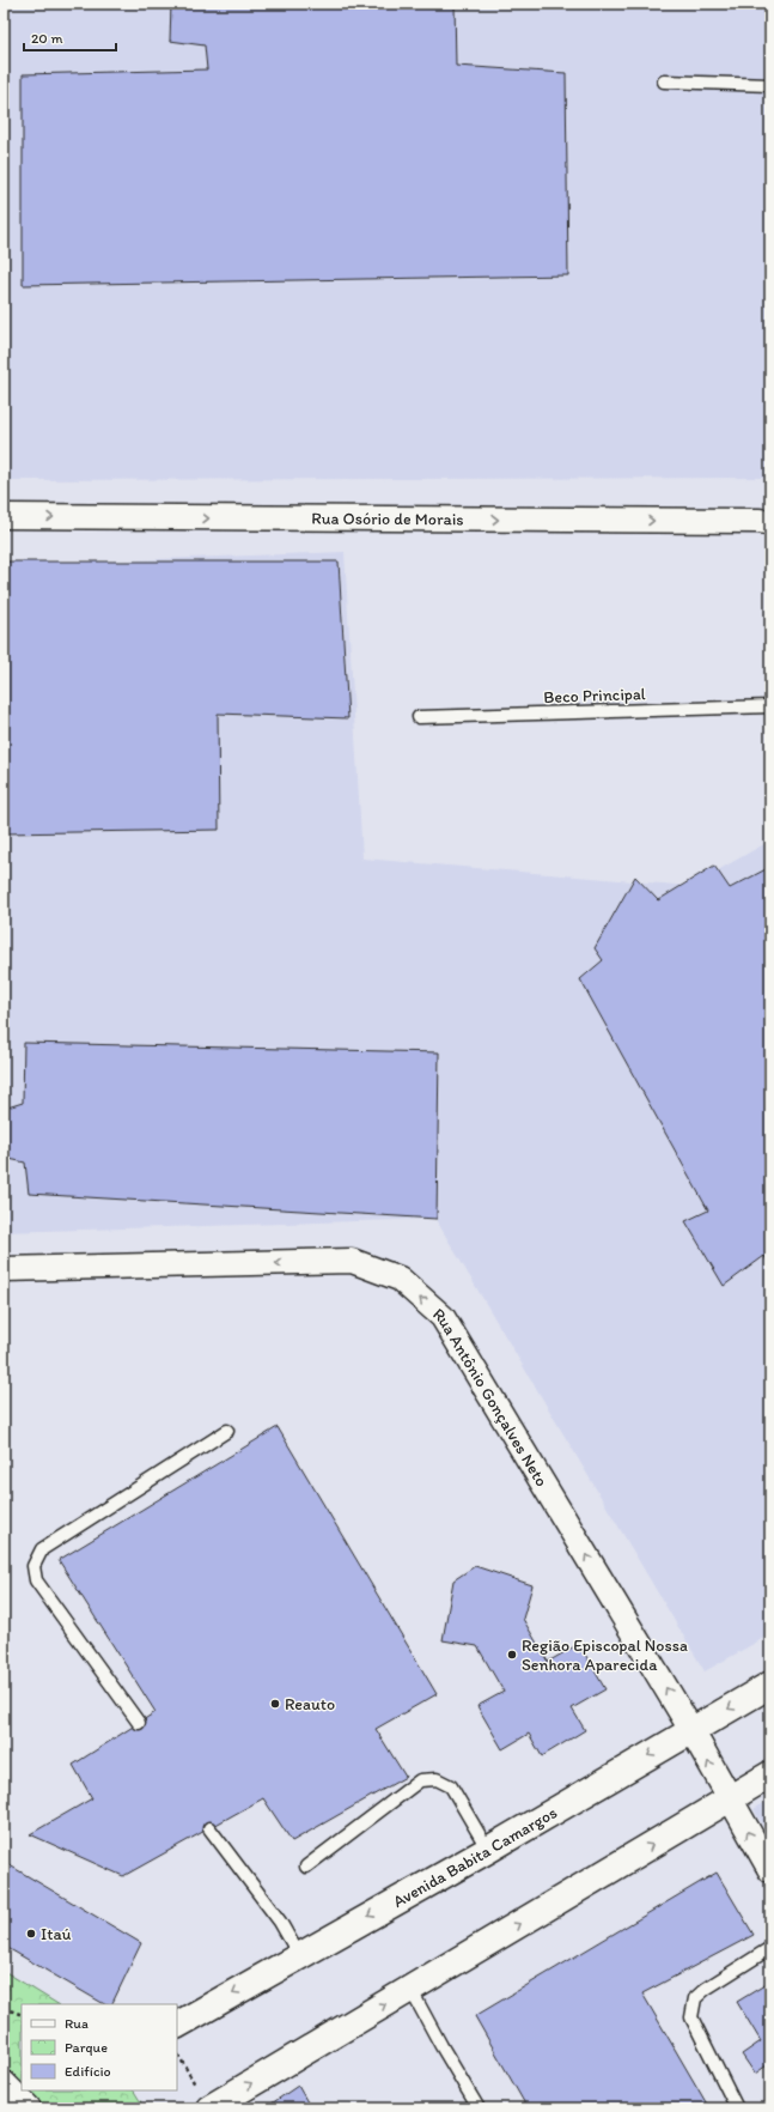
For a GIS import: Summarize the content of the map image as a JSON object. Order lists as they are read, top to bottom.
{
  "streets": {
    "main road": ["Avenida Babita Camargos"],
    "street": ["Rua Osório de Morais", "Rua Antônio Gonçalves Neto"],
    "lane": ["Beco Principal"]
  },
  "crossings": [
    ["Rua Antônio Gonçalves Neto", "Avenida Babita Camargos"]
  ],
  "one_way": ["Rua Osório de Morais", "Rua Antônio Gonçalves Neto"],
  "places": ["Região Episcopal Nossa Senhora Aparecida", "Reauto", "Itaú"],
  "legend": ["Rua", "Parque", "Edifício"],
  "scale_bar": "20 m"
}
